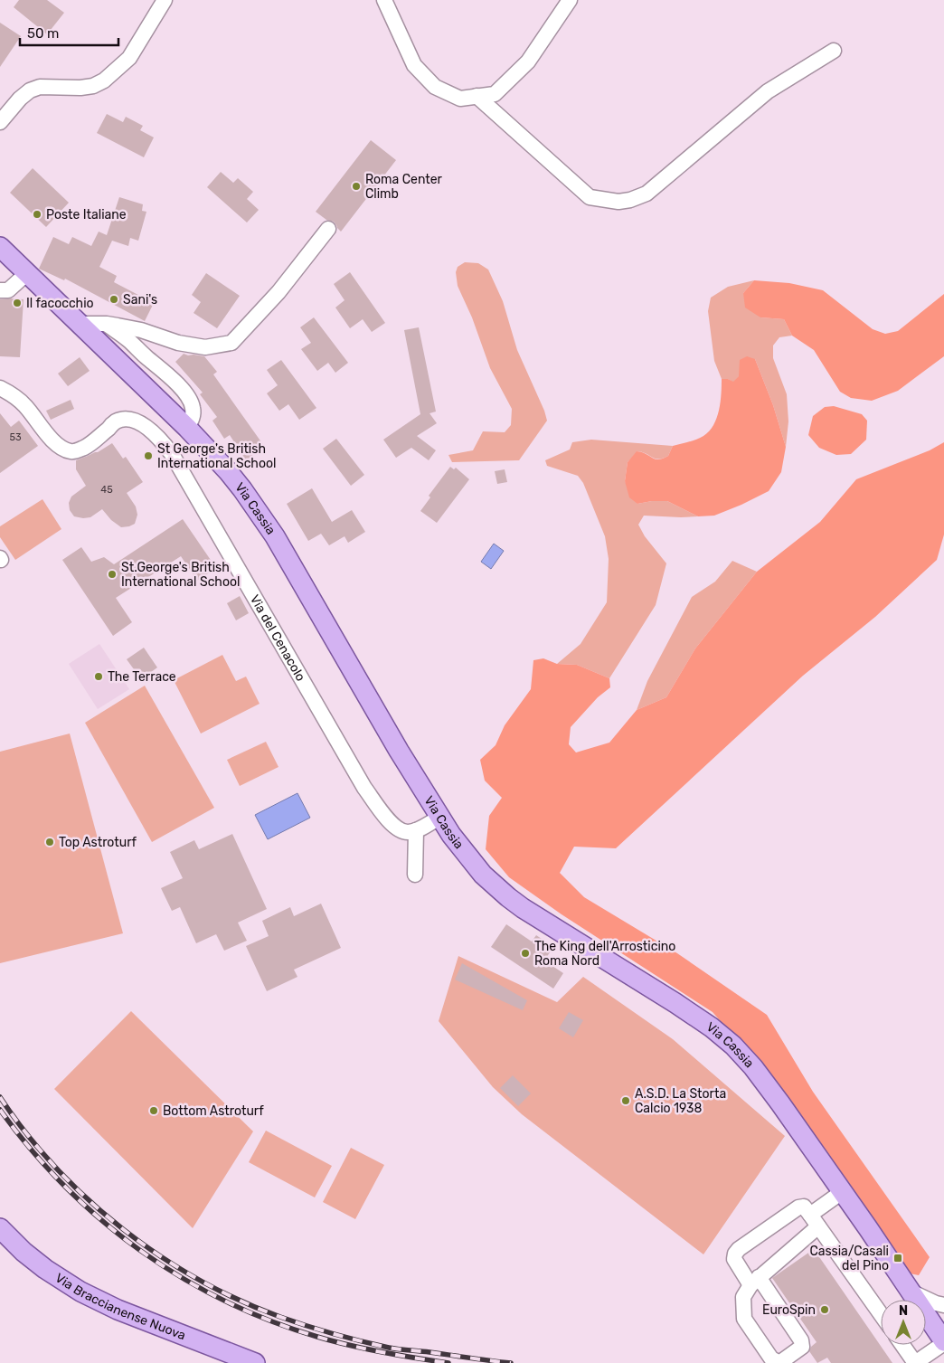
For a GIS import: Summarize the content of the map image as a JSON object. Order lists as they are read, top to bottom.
{
  "streets": {
    "main road": ["Via Cassia", "Via Braccianense Nuova"],
    "street": ["Via del Cenacolo"]
  },
  "places": {
    "other": [
      "Roma Center Climb",
      "Poste Italiane",
      "Sani's",
      "Il facocchio",
      "St George's British International School",
      "St.George's British International School",
      "The Terrace",
      "Top Astroturf",
      "The King dell'Arrosticino Roma Nord",
      "A.S.D. La Storta Calcio 1938",
      "Bottom Astroturf",
      "EuroSpin"
    ],
    "transit": ["Cassia/Casali del Pino"]
  },
  "house_numbers": ["53", "45"],
  "scale_bar": "50 m",
  "north": "top"
}
